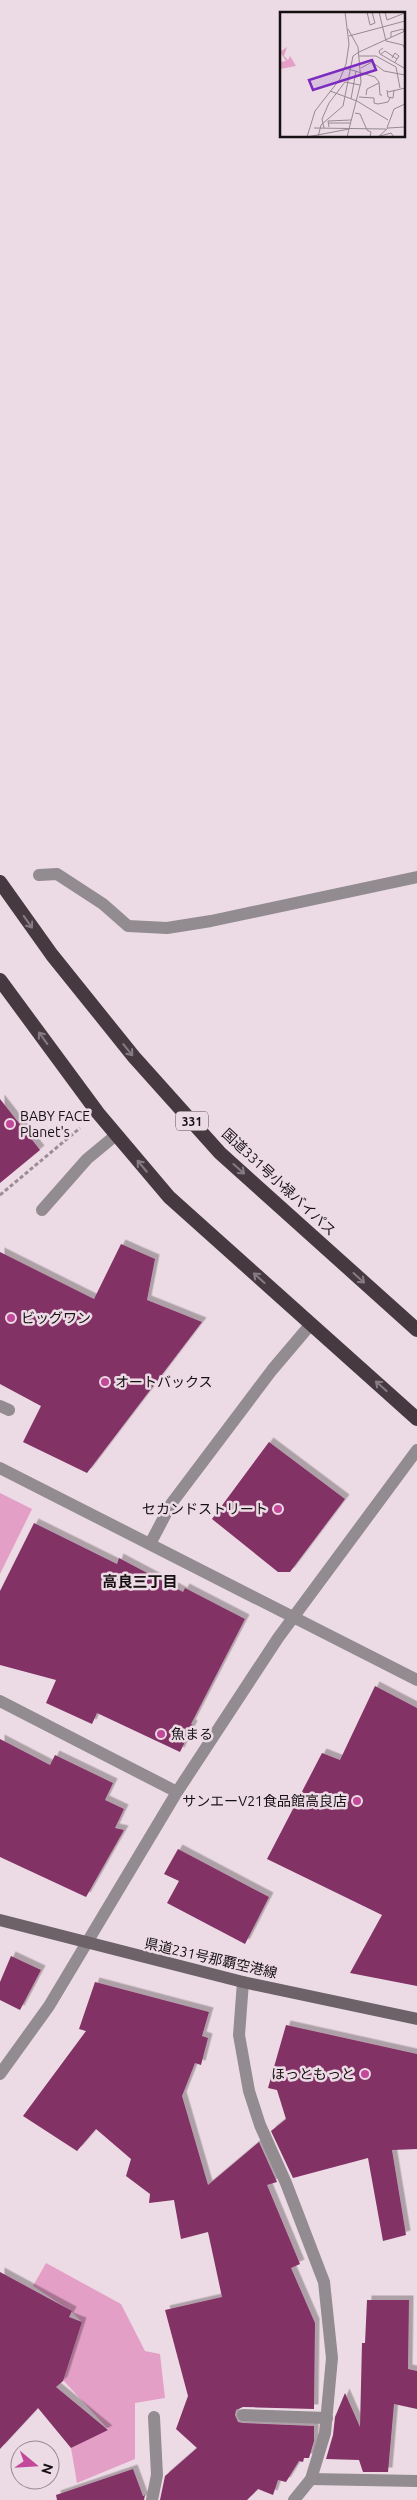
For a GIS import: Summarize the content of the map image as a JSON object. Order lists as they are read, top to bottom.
{
  "streets": {
    "highway": ["331", "国道331号小禄バイパス"],
    "main road": ["県道231号那覇空港線"]
  },
  "districts": ["高良三丁目"],
  "places": [
    "BABY FACE Planet's",
    "ビッグワン",
    "オートバックス",
    "セカンドストリート",
    "魚まる",
    "サンエーV21食品館高良店",
    "ほっともっと"
  ],
  "north": "right"
}
